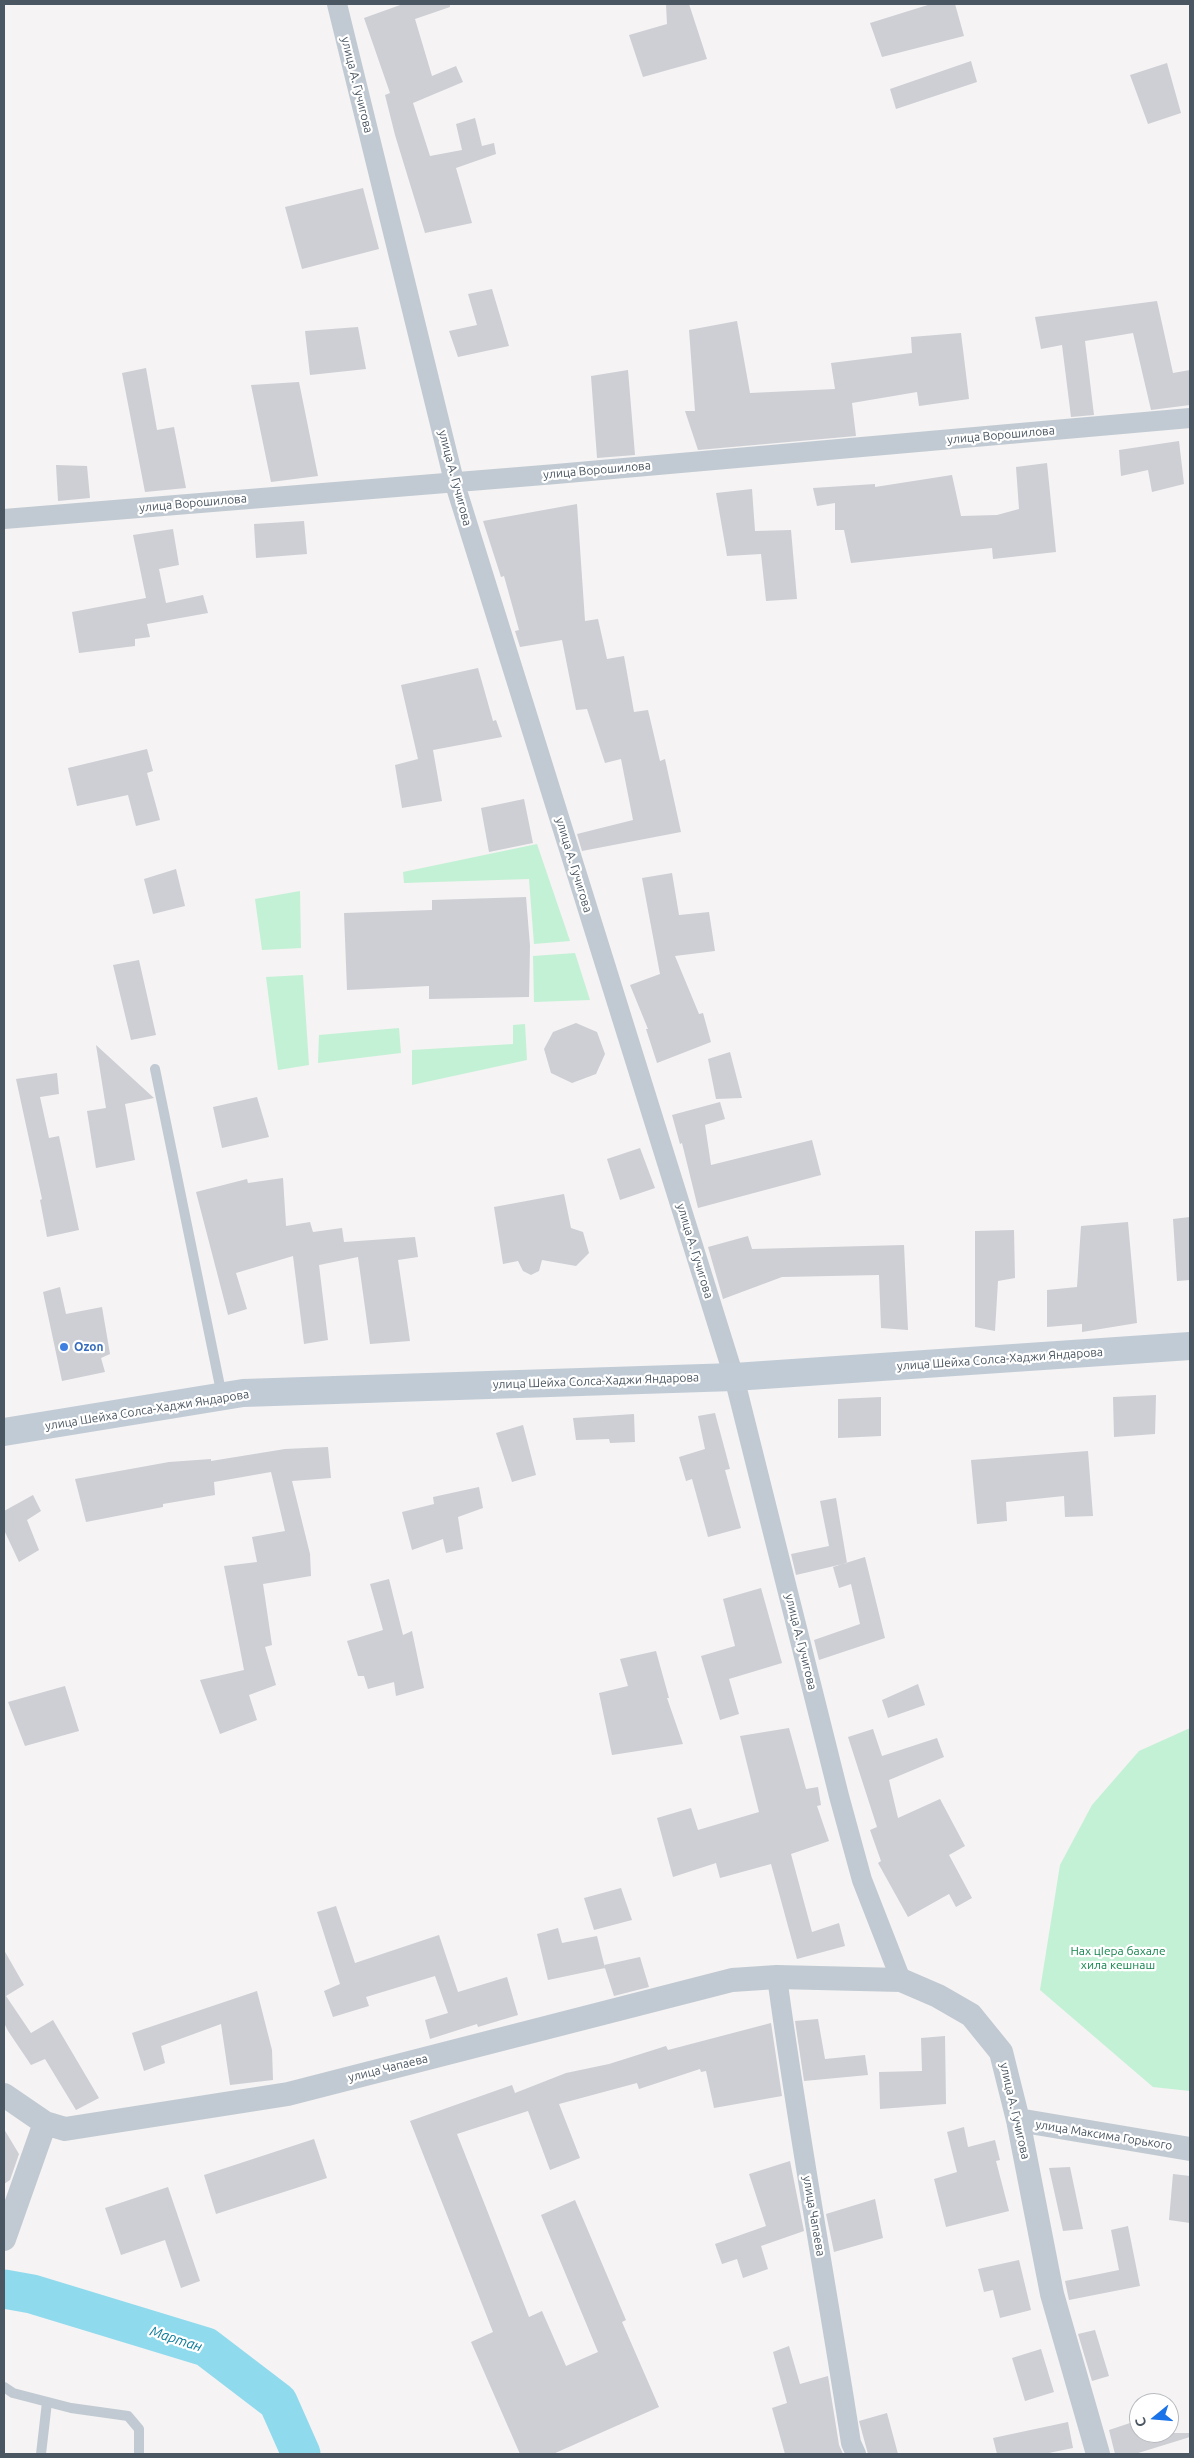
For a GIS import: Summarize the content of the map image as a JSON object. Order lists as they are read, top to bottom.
{
  "streets": {
    "main road": ["улица Шейха Солса-Хаджи Яндарова"],
    "street": [
      "улица А. Гучигова",
      "улица Ворошилова",
      "улица Чапаева",
      "улица Максима Горького"
    ]
  },
  "crossings": [
    ["улица А. Гучигова", "улица Ворошилова"],
    ["улица А. Гучигова", "улица Шейха Солса-Хаджи Яндарова"],
    ["улица А. Гучигова", "улица Чапаева"],
    ["улица А. Гучигова", "улица Максима Горького"]
  ],
  "water": ["Мартан"],
  "parks": ["Нах цIера бахале хила кешнаш"],
  "places": ["Ozon"],
  "north": "left"
}
